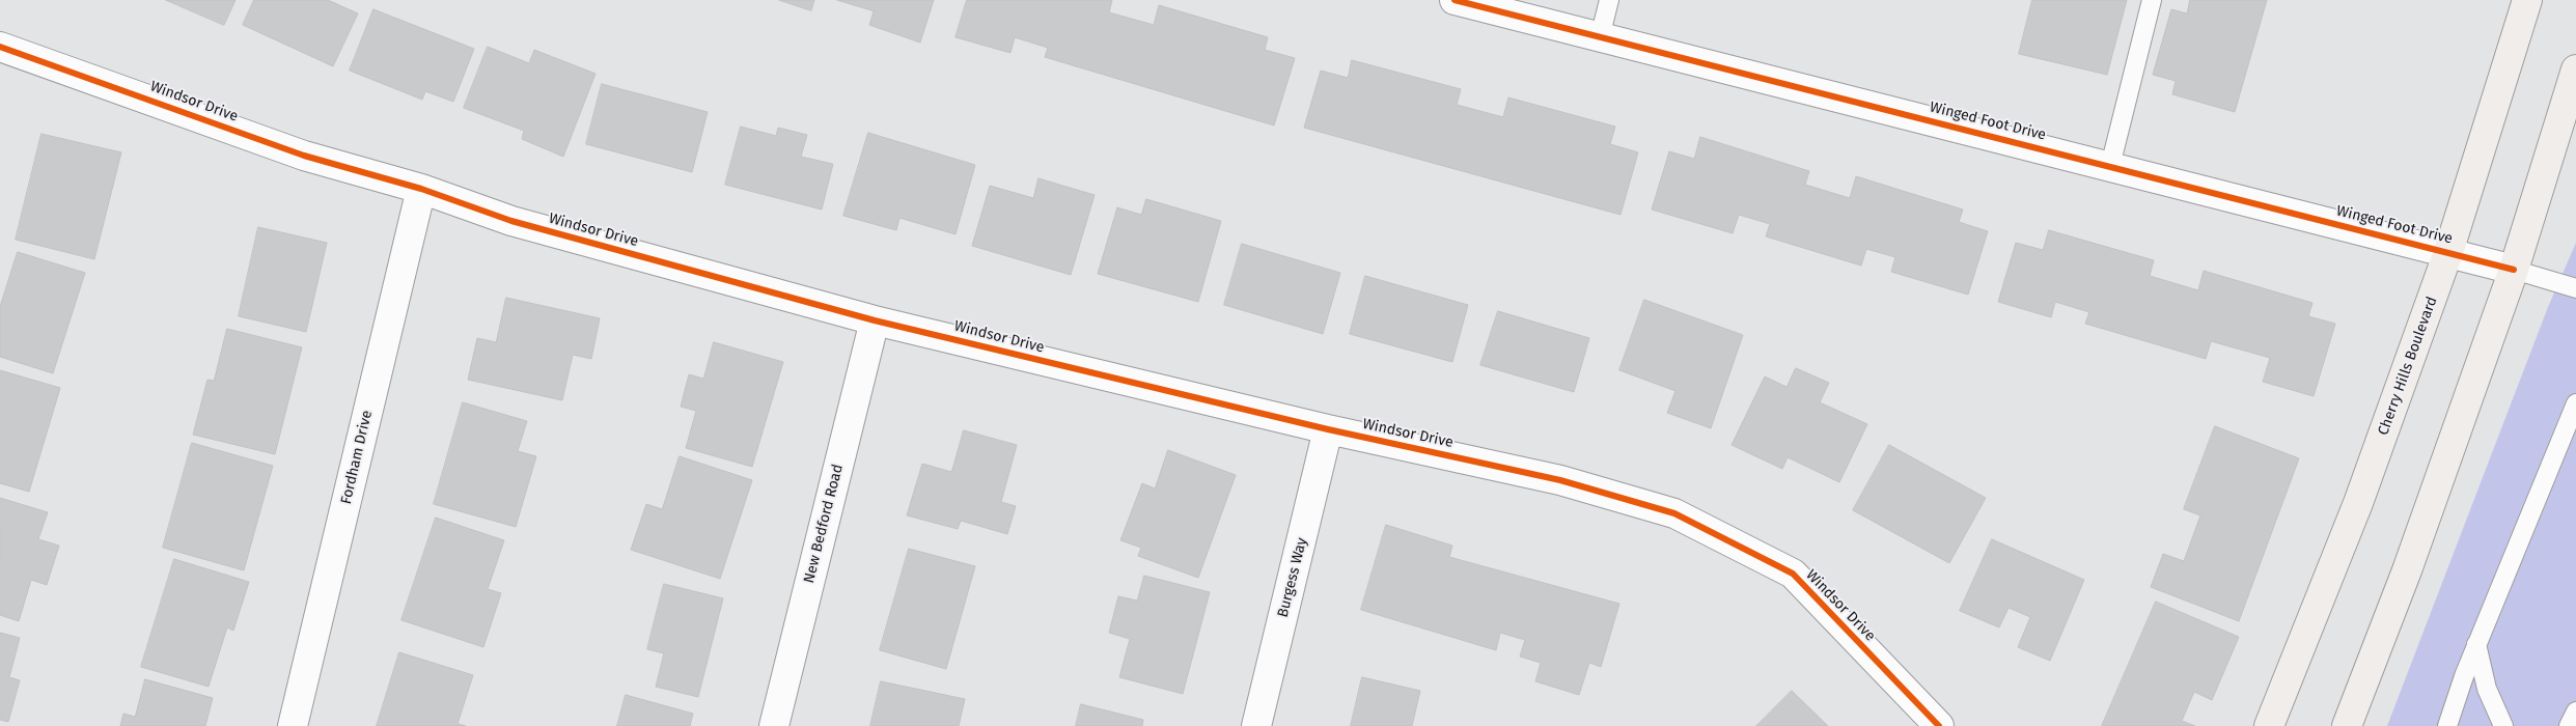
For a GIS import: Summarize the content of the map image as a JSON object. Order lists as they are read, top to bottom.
{
  "streets": {
    "street": [
      "Windsor Drive",
      "Winged Foot Drive",
      "Cherry Hills Boulevard",
      "Fordham Drive",
      "New Bedford Road",
      "Burgess Way"
    ]
  },
  "crossings": [
    ["Windsor Drive", "Fordham Drive"],
    ["Windsor Drive", "New Bedford Road"],
    ["Windsor Drive", "Burgess Way"],
    ["Winged Foot Drive", "Cherry Hills Boulevard"]
  ]
}
